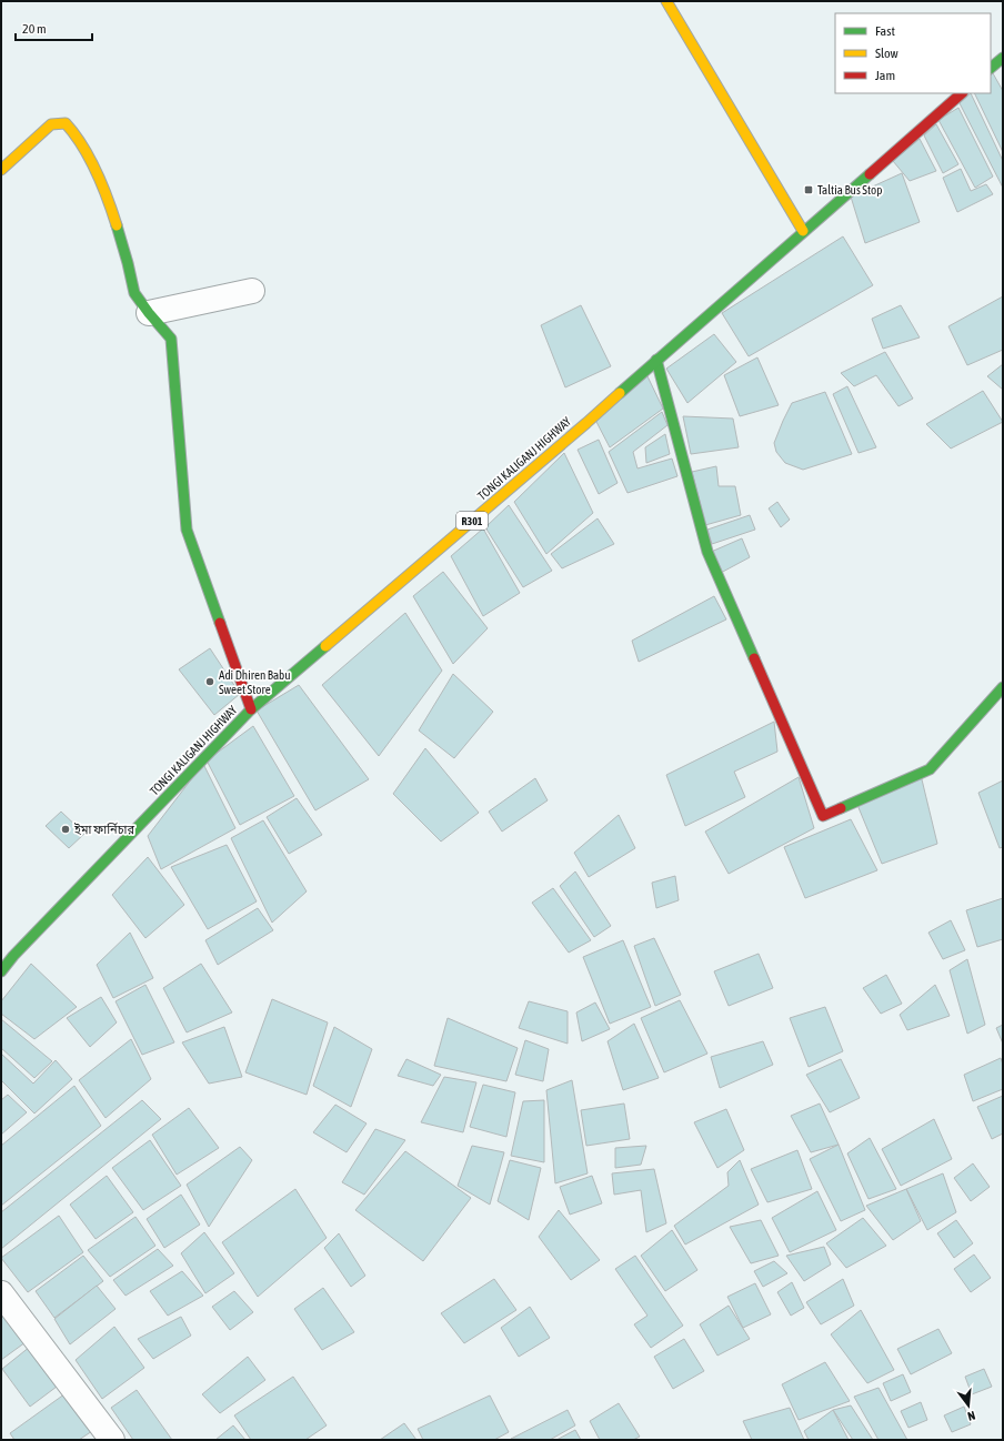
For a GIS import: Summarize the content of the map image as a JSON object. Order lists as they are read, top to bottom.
{
  "streets": {
    "street": ["TONGI KALIGANJ HIGHWAY", "R301"]
  },
  "places": {
    "transit": ["Taltia Bus Stop"],
    "other": ["Adi Dhiren Babu Sweet Store", "ইমা ফার্নিচার"]
  },
  "legend": ["Fast", "Slow", "Jam"],
  "scale_bar": "20 m",
  "north": "bottom"
}
